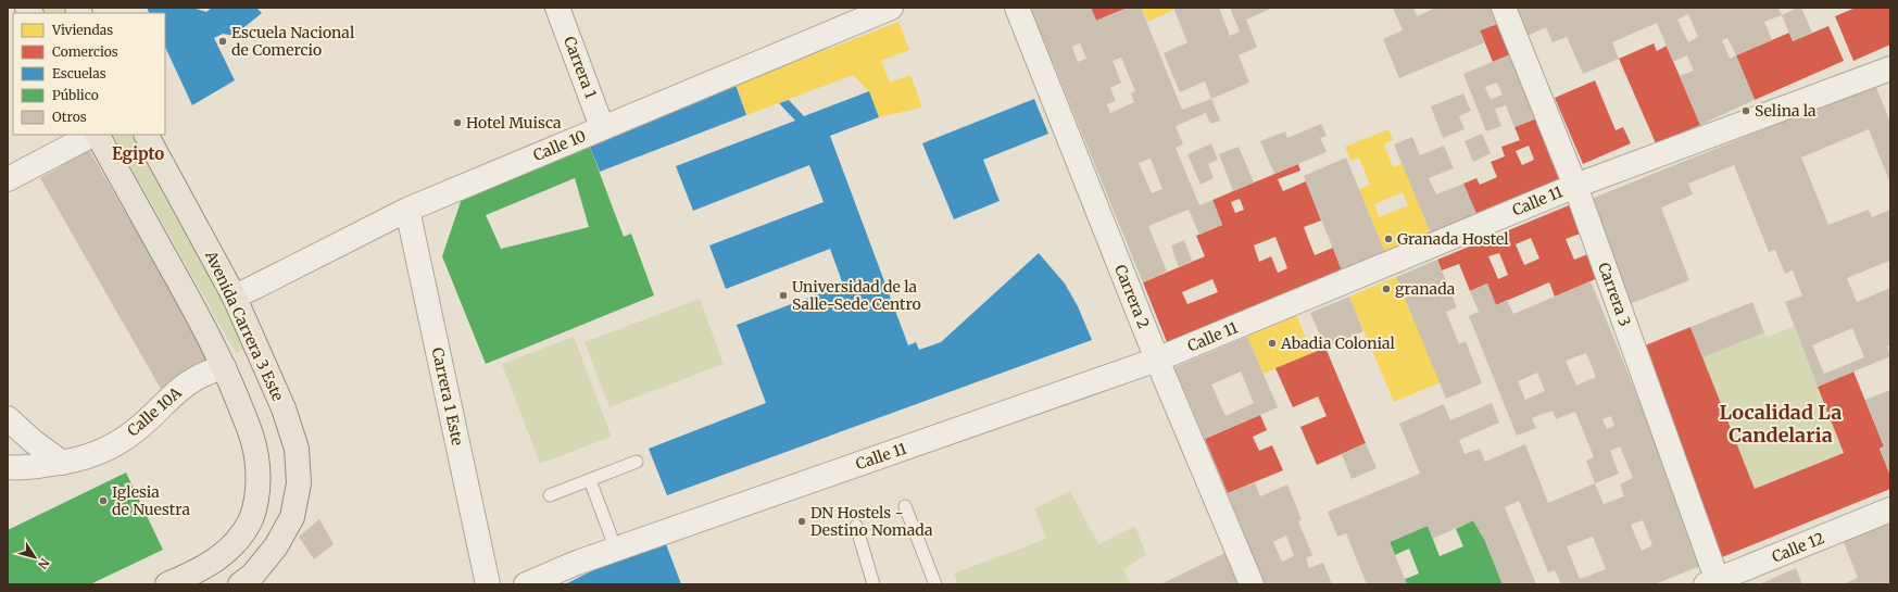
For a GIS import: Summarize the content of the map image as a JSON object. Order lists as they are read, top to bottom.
{
  "streets": {
    "main road": ["Avenida Carrera 3 Este"],
    "street": [
      "Carrera 1",
      "Calle 10",
      "Calle 11",
      "Carrera 3",
      "Carrera 2",
      "Carrera 1 Este",
      "Calle 10A",
      "Calle 12"
    ]
  },
  "crossings": [
    ["Carrera 1", "Calle 10"],
    ["Calle 10", "Avenida Carrera 3 Este"],
    ["Calle 10", "Carrera 1 Este"],
    ["Calle 11", "Carrera 3"],
    ["Calle 11", "Carrera 2"],
    ["Carrera 3", "Calle 12"]
  ],
  "districts": ["Egipto", "Localidad La Candelaria"],
  "places": [
    "Escuela Nacional de Comercio",
    "Selina la",
    "Hotel Muisca",
    "Granada Hostel",
    "granada",
    "Universidad de la Salle-Sede Centro",
    "Abadia Colonial",
    "Iglesia de Nuestra",
    "DN Hostels - Destino Nomada"
  ],
  "legend": [
    "Viviendas",
    "Comercios",
    "Escuelas",
    "Público",
    "Otros"
  ],
  "north": "bottom right"
}
